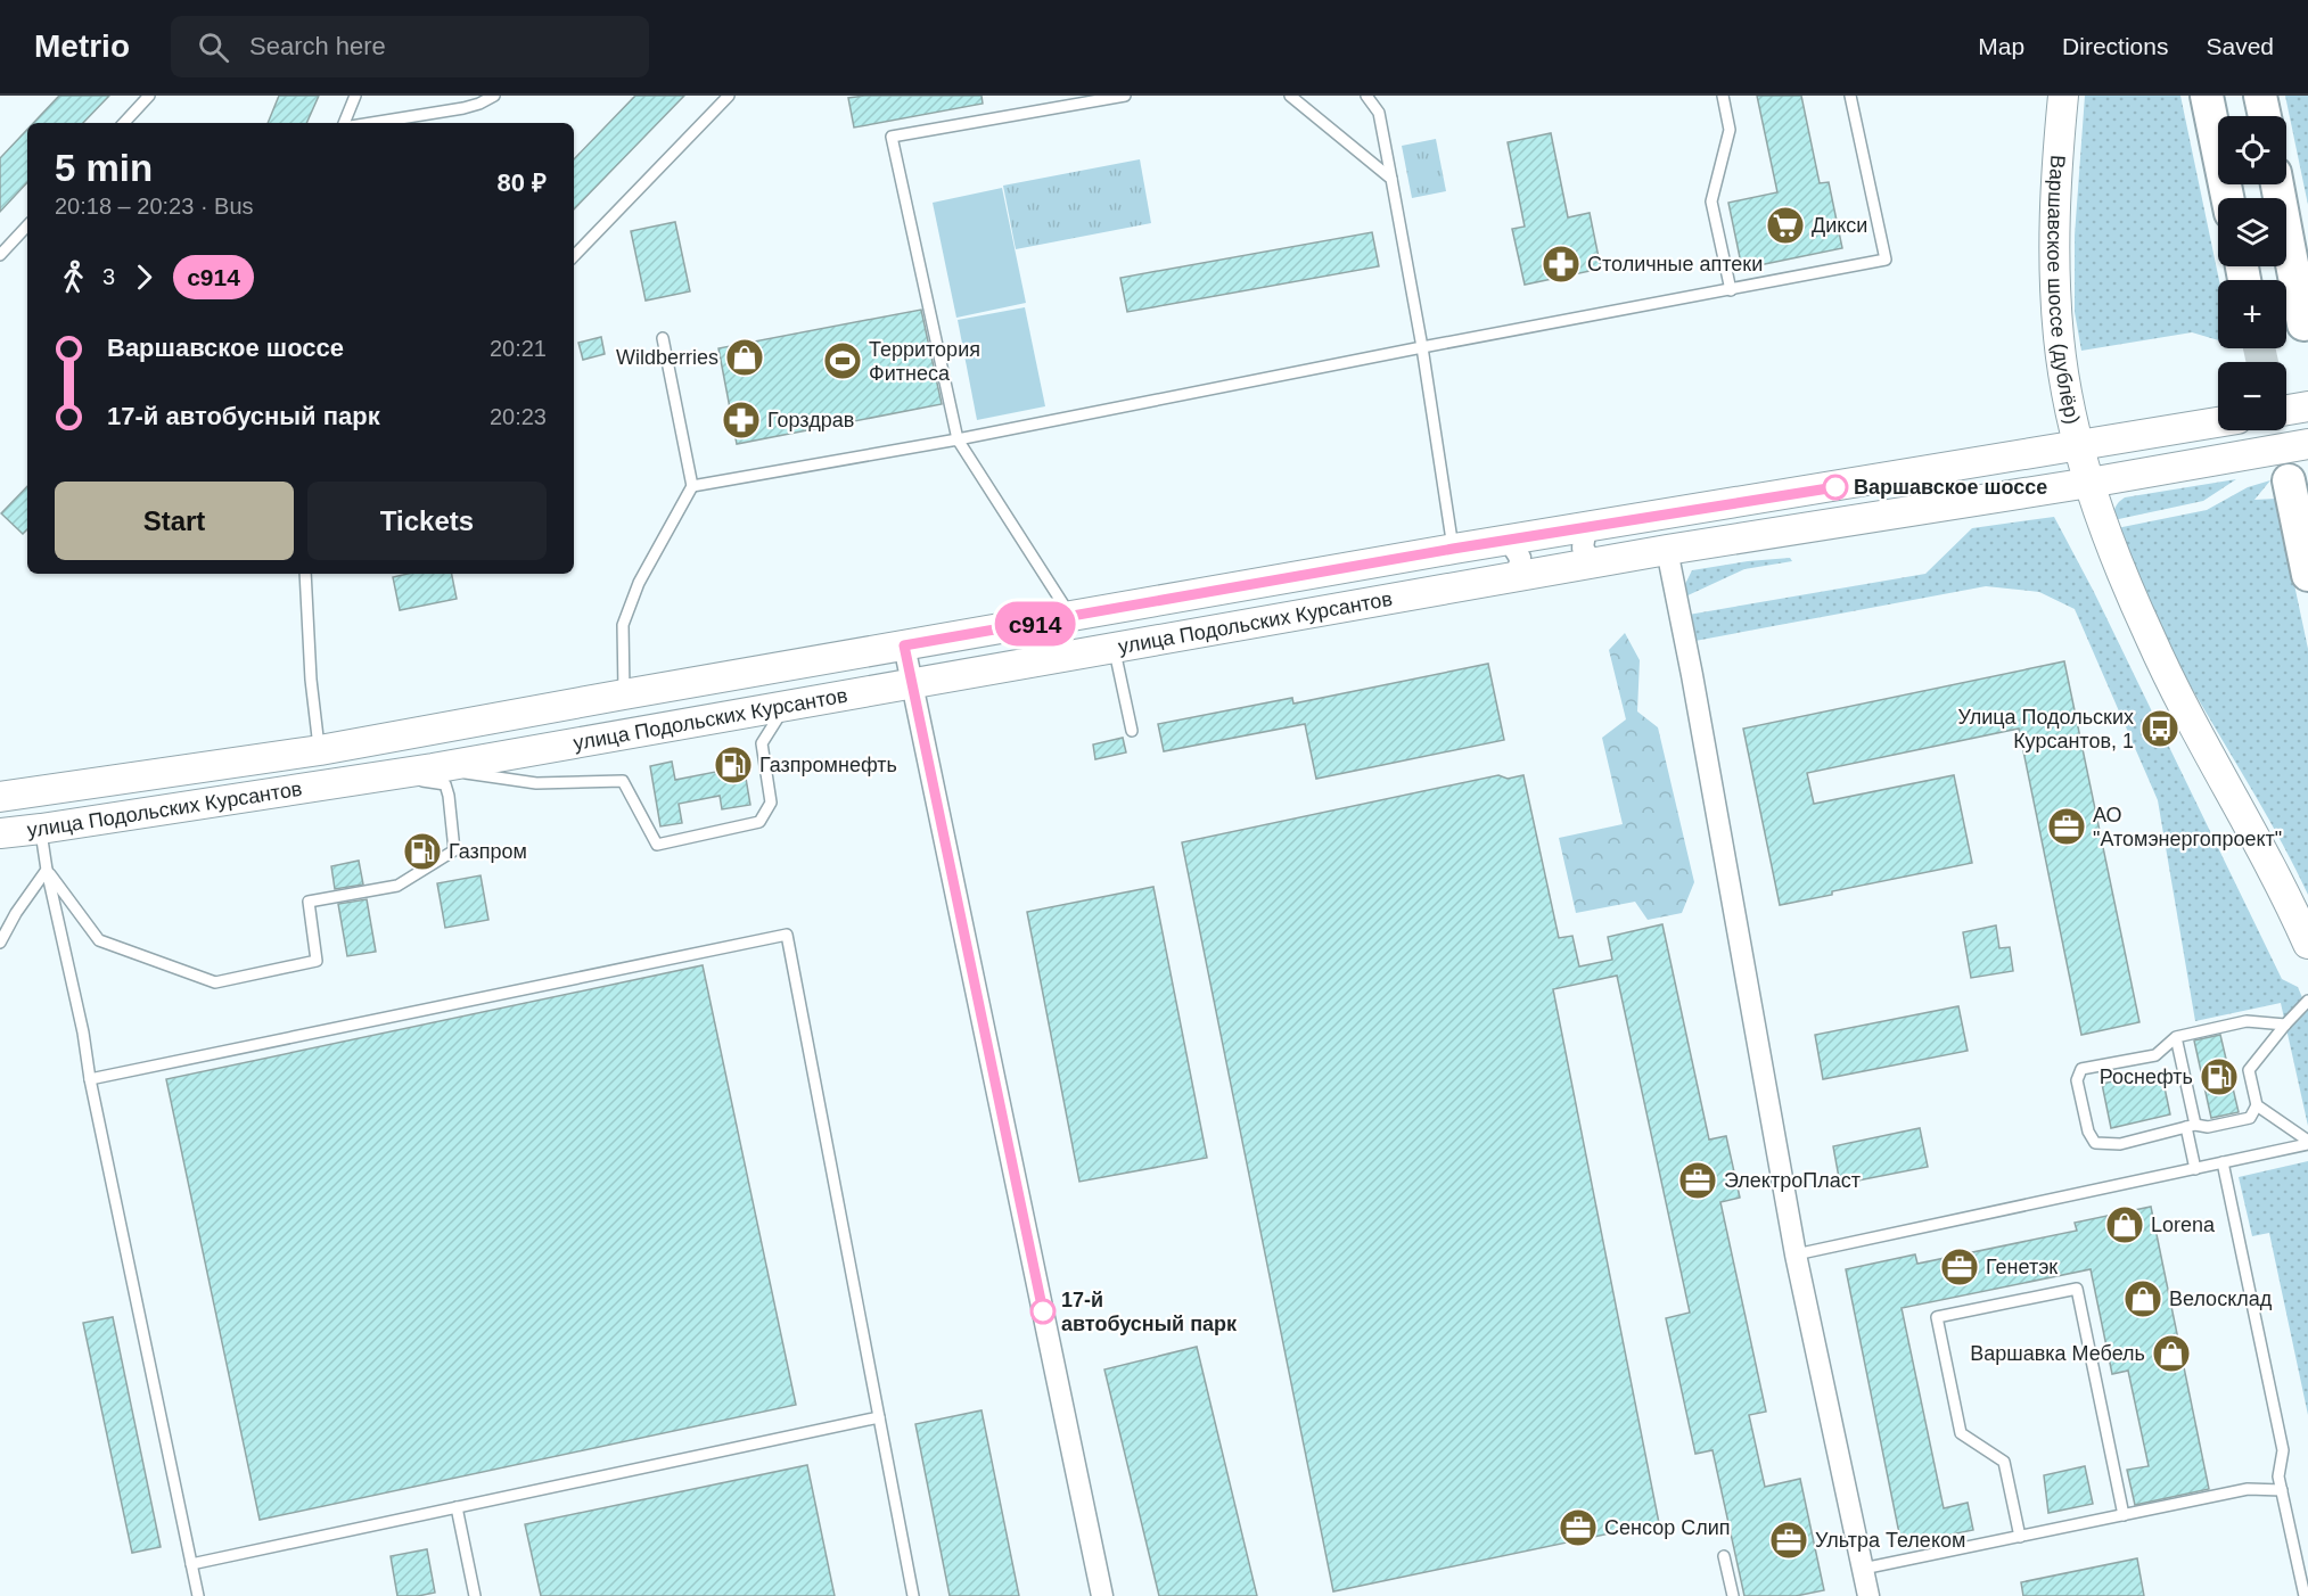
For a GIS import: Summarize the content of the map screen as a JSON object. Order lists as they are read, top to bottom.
{
  "streets": {
    "main road": ["Варшавское шоссе (дублёр)", "улица Подольских Курсантов"]
  },
  "crossings": [
    ["Варшавское шоссе (дублёр)", "улица Подольских Курсантов"]
  ],
  "places": {
    "supermarket": ["Дикси"],
    "pharmacy": ["Столичные аптеки", "Горздрав"],
    "shop": [
      "Wildberries",
      "Lorena",
      "Велосклад",
      "Варшавка Мебель"
    ],
    "sports": ["Территория Фитнеса"],
    "other": ["Варшавское шоссе", "17-й автобусный парк"],
    "bus stop": ["Улица Подольских Курсантов, 1"],
    "fuel station": ["Газпромнефть", "Газпром", "Роснефть"],
    "office": [
      "АО \"Атомэнергопроект\"",
      "ЭлектроПласт",
      "Генетэк",
      "Сенсор Слип",
      "Ультра Телеком"
    ]
  },
  "lines": ["bus line с914"],
  "page": {
    "header": "Metrio",
    "search": "Search here",
    "nav": ["Map", "Directions", "Saved"],
    "on_map": "с914",
    "map_buttons": ["+", "−"],
    "heading": ["5 min", "20:18 – 20:23 · Bus", "80 ₽"],
    "legs": ["3", "с914"],
    "list": [
      {
        "name": "Варшавское шоссе",
        "value": "20:21"
      },
      {
        "name": "17-й автобусный парк",
        "value": "20:23"
      }
    ],
    "buttons": ["Start", "Tickets"]
  }
}
